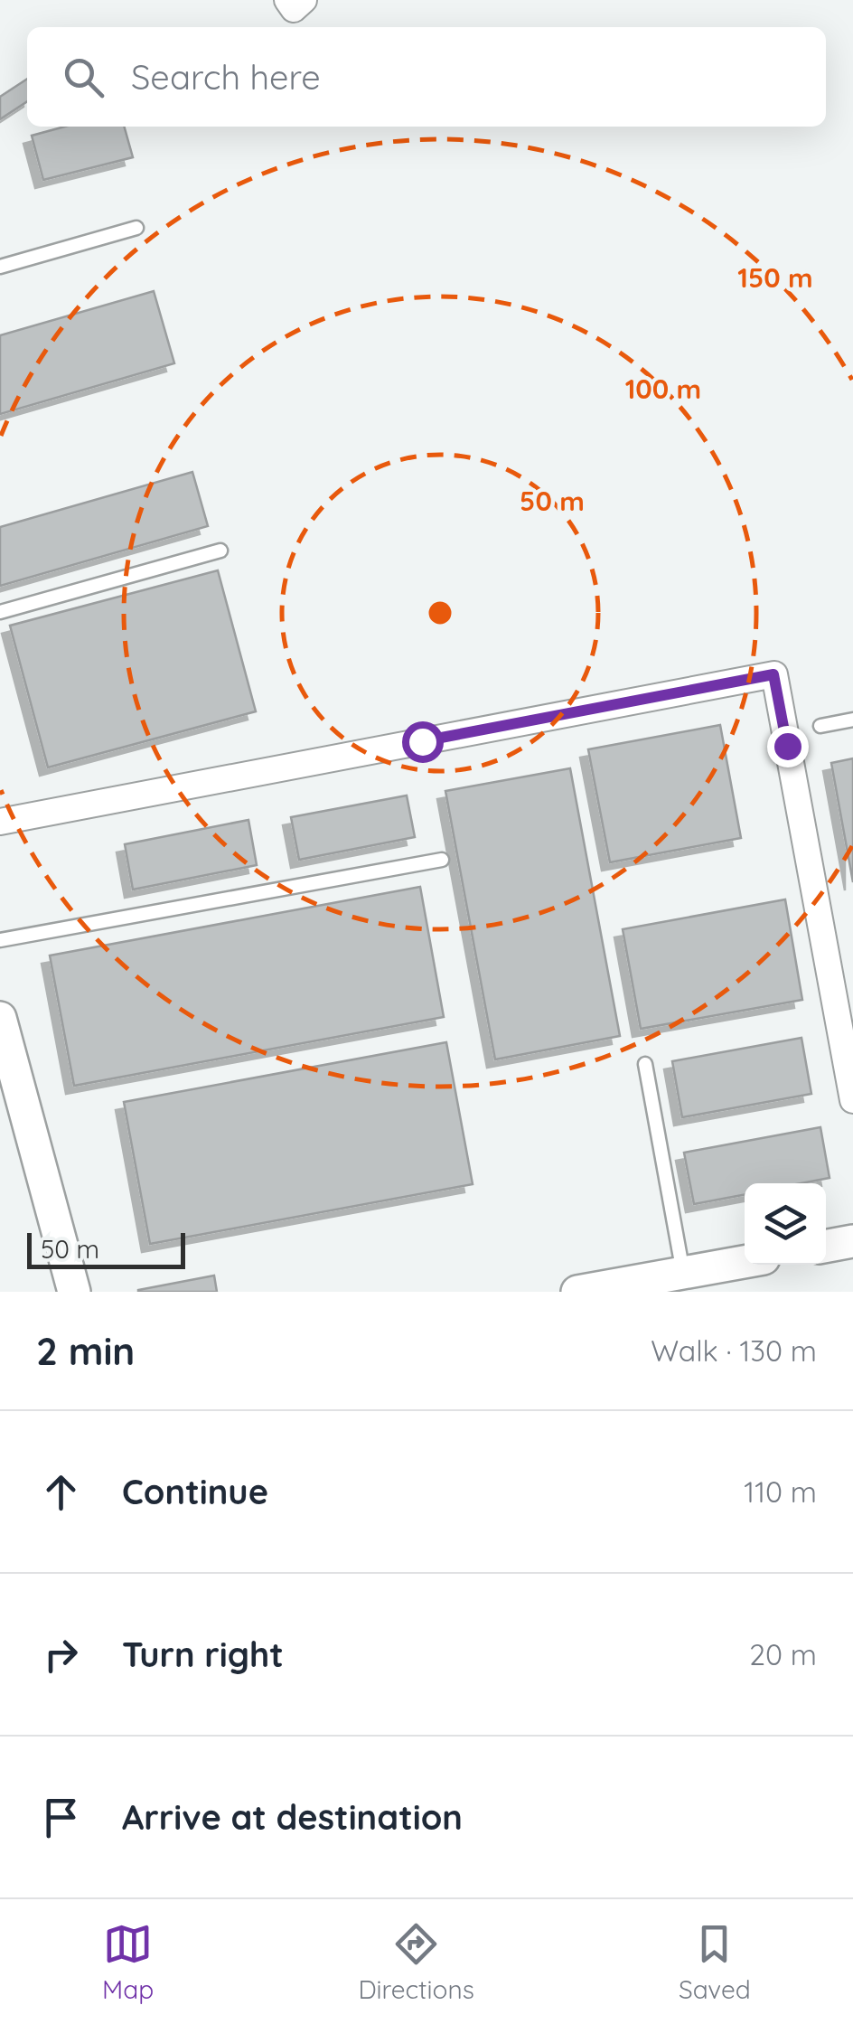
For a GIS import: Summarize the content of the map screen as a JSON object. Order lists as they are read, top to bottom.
{
  "scale_bar": "50 m",
  "page": {
    "search": "Search here",
    "scale": "50 m",
    "heading": ["2 min", "Walk · 130 m"],
    "list": [
      ["Continue", "110 m"],
      ["Turn right", "20 m"],
      "Arrive at destination"
    ],
    "nav": ["Map", "Directions", "Saved"]
  },
  "rings": ["150 m", "100 m", "50 m"]
}
